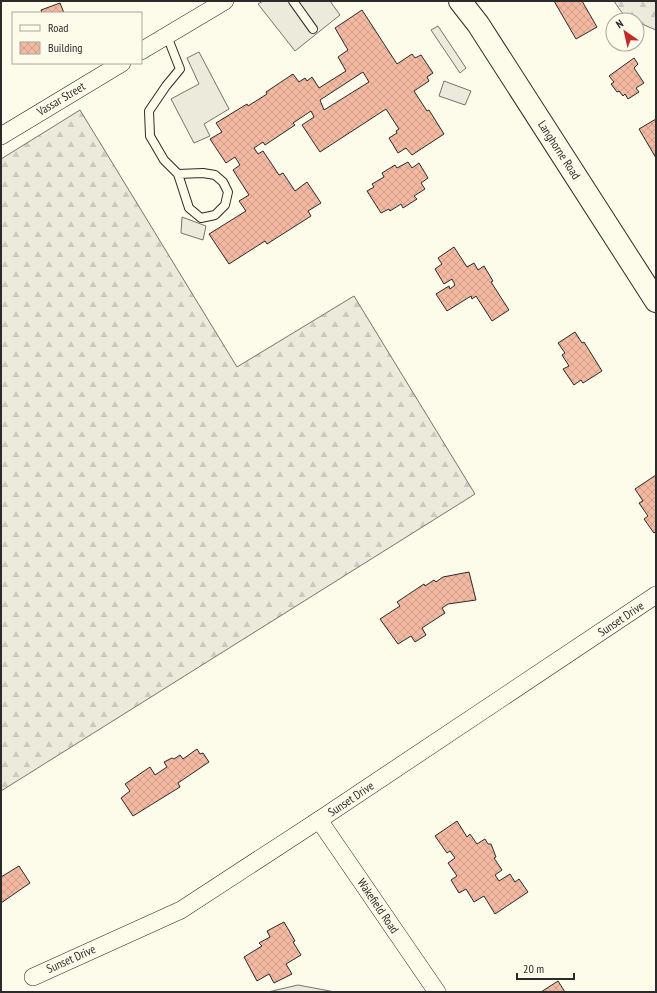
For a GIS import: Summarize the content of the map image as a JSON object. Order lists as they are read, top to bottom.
{
  "streets": {
    "main road": ["Langhorne Road"],
    "street": ["Vassar Street", "Sunset Drive", "Wakefield Road"]
  },
  "crossings": [
    ["Sunset Drive", "Wakefield Road"]
  ],
  "legend": ["Road", "Building"],
  "scale_bar": "20 m",
  "north": "top left"
}
